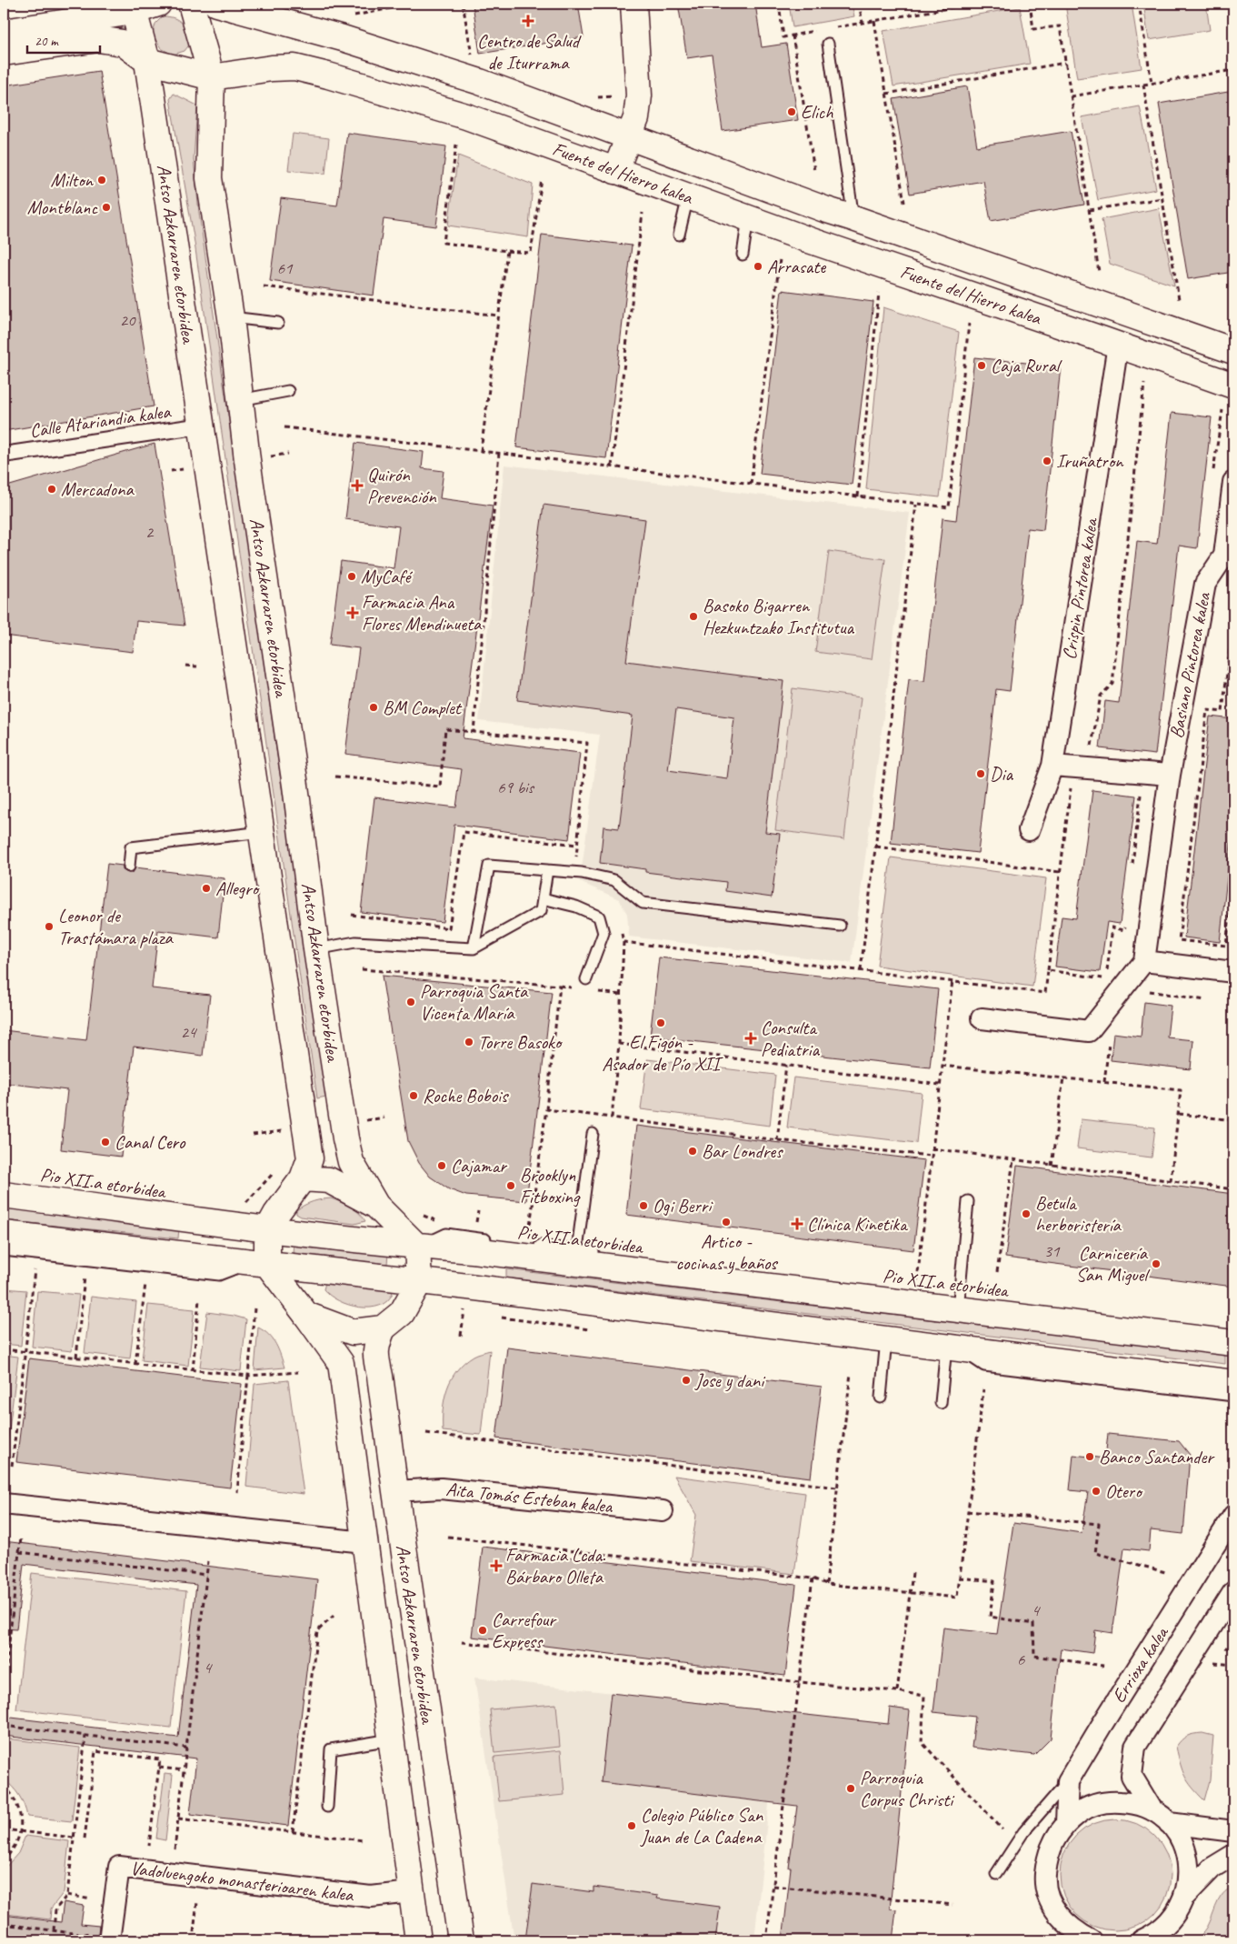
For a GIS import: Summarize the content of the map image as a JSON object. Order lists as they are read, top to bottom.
{
  "streets": {
    "main road": ["Fuente del Hierro kalea", "Antso Azkarraren etorbidea", "Pio XII.a etorbidea"],
    "street": [
      "Calle Atariandia kalea",
      "Crispin Pintorea kalea",
      "Basiano Pintorea kalea",
      "Aita Tomás Esteban kalea",
      "Errioxa kalea",
      "Vadoluengoko monasterioaren kalea"
    ]
  },
  "crossings": [
    ["Fuente del Hierro kalea", "Antso Azkarraren etorbidea"],
    ["Fuente del Hierro kalea", "Crispin Pintorea kalea"],
    ["Antso Azkarraren etorbidea", "Calle Atariandia kalea"],
    ["Antso Azkarraren etorbidea", "Pio XII.a etorbidea"],
    ["Antso Azkarraren etorbidea", "Aita Tomás Esteban kalea"],
    ["Antso Azkarraren etorbidea", "Vadoluengoko monasterioaren kalea"]
  ],
  "places": {
    "health": [
      "Centro de Salud de Iturrama",
      "Quirón Prevención",
      "Farmacia Ana Flores Mendinueta",
      "Consulta Pediatria",
      "Clínica Kinetika",
      "Farmacia Lcda. Bárbaro Olleta"
    ],
    "other": [
      "Elich",
      "Milton",
      "Montblanc",
      "Arrasate",
      "Caja Rural",
      "Iruñatron",
      "Mercadona",
      "MyCafé",
      "Basoko Bigarren Hezkuntzako Institutua",
      "BM Complet",
      "Dia",
      "Allegro",
      "Leonor de Trastámara plaza",
      "Parroquia Santa Vicenta María",
      "El Figón - Asador de Pío XII",
      "Torre Basoko",
      "Roche Bobois",
      "Canal Cero",
      "Bar Londres",
      "Cajamar",
      "Brooklyn Fitboxing",
      "Ogi Berri",
      "Betula herboristería",
      "Artico - cocinas y baños",
      "Carnicería San Miguel",
      "Jose y dani",
      "Banco Santander",
      "Otero",
      "Carrefour Express",
      "Parroquia Corpus Christi",
      "Colegio Público San Juan de La Cadena"
    ]
  },
  "house_numbers": [
    "61",
    "20",
    "2",
    "69 bis",
    "24",
    "31",
    "4",
    "6",
    "4"
  ],
  "scale_bar": "20 m"
}
